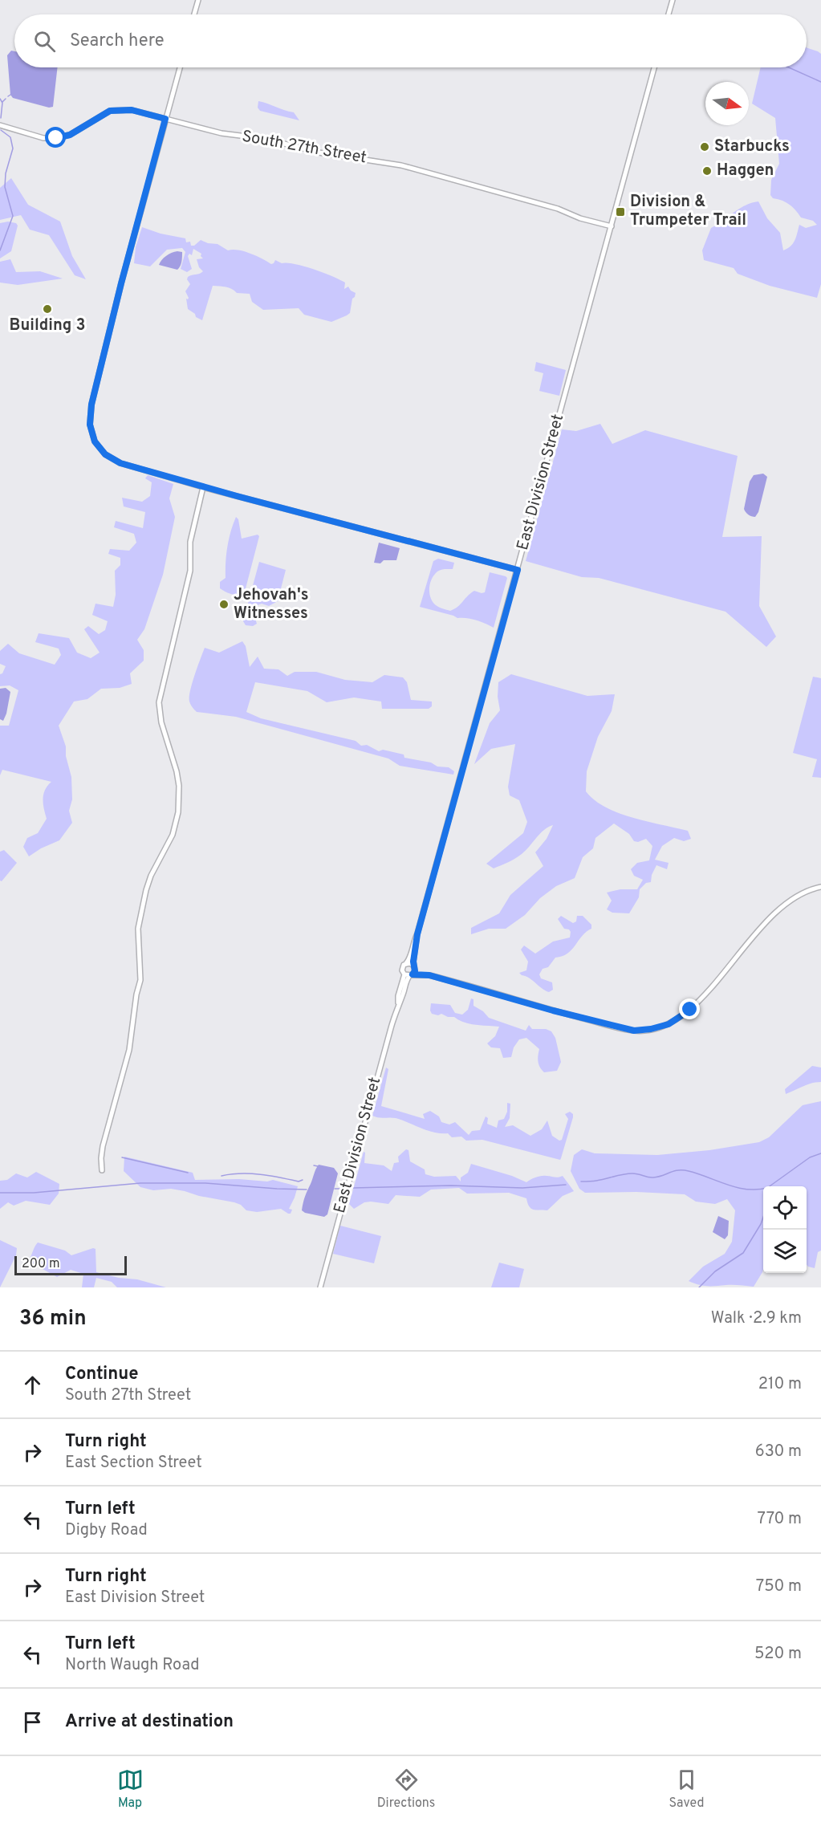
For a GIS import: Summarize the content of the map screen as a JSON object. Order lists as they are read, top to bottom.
{
  "streets": {
    "street": ["South 27th Street", "East Division Street"]
  },
  "crossings": [
    ["South 27th Street", "East Division Street"]
  ],
  "places": {
    "other": [
      "Starbucks",
      "Haggen",
      "Building 3",
      "Jehovah's Witnesses"
    ],
    "transit": ["Division & Trumpeter Trail"]
  },
  "scale_bar": "200 m",
  "north": "right",
  "page": {
    "search": "Search here",
    "scale": "200 m",
    "heading": ["36 min", "Walk · 2.9 km"],
    "list": [
      ["Continue", "South 27th Street", "210 m"],
      ["Turn right", "East Section Street", "630 m"],
      ["Turn left", "Digby Road", "770 m"],
      ["Turn right", "East Division Street", "750 m"],
      ["Turn left", "North Waugh Road", "520 m"],
      "Arrive at destination"
    ],
    "nav": ["Map", "Directions", "Saved"]
  }
}
